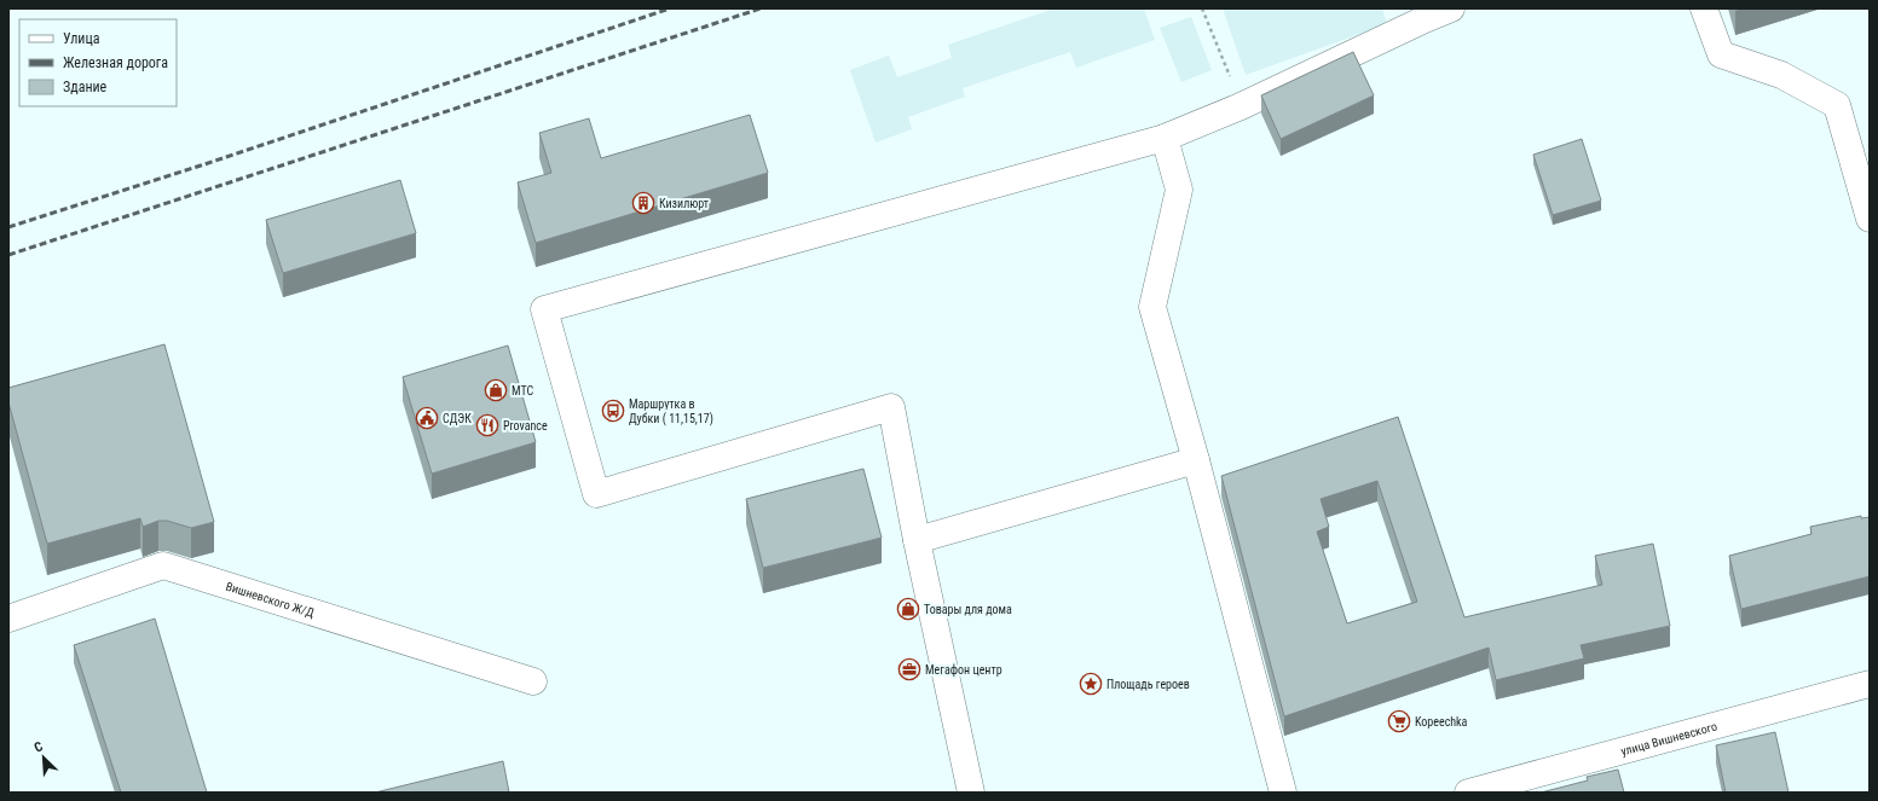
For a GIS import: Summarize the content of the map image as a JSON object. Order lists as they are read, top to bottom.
{
  "streets": {
    "street": ["Вишневского Ж/Д", "улица Вишневского"]
  },
  "places": {
    "building": ["Кизилюрт"],
    "shop": ["МТС", "Товары для дома"],
    "bus stop": ["Маршрутка в Дубки ( 11,15,17)"],
    "public building": ["СДЭК"],
    "restaurant": ["Provance"],
    "office": ["Мегафон центр"],
    "place": ["Площадь героев"],
    "supermarket": ["Kopeechka"]
  },
  "legend": ["Улица", "Железная дорога", "Здание"],
  "north": "top left"
}
